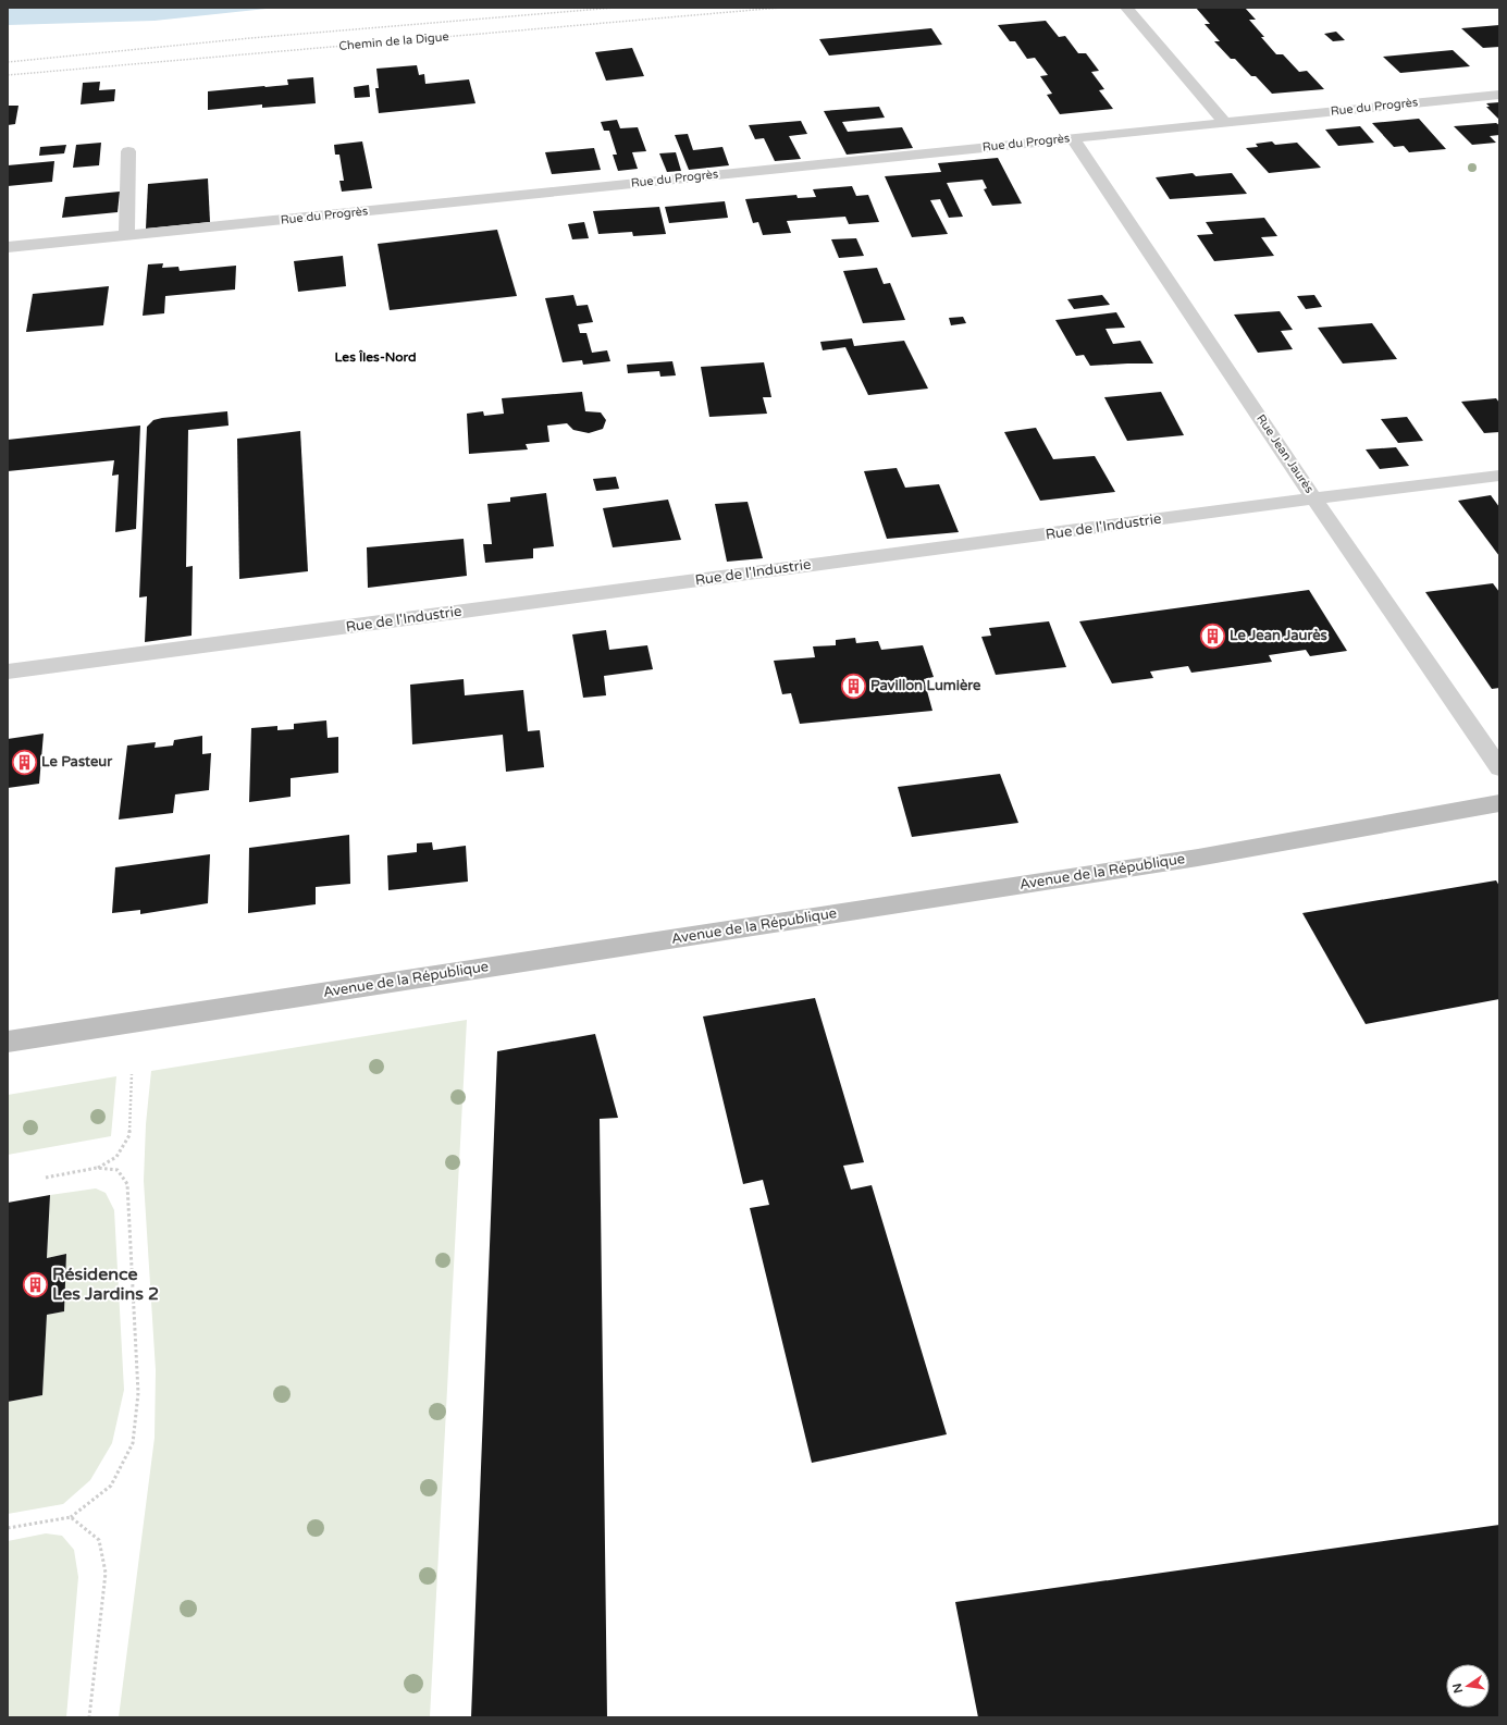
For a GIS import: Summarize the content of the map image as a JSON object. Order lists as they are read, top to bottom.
{
  "streets": {
    "street": [
      "Rue du Progrès",
      "Rue Jean Jaurès",
      "Rue de l'Industrie",
      "Avenue de la République"
    ],
    "path": ["Chemin de la Digue"]
  },
  "crossings": [
    ["Rue du Progrès", "Rue Jean Jaurès"],
    ["Rue Jean Jaurès", "Rue de l'Industrie"]
  ],
  "districts": ["Les Îles-Nord"],
  "places": {
    "building": [
      "Le Jean Jaurès",
      "Pavillon Lumière",
      "Le Pasteur",
      "Résidence Les Jardins 2"
    ]
  },
  "north": "left"
}
